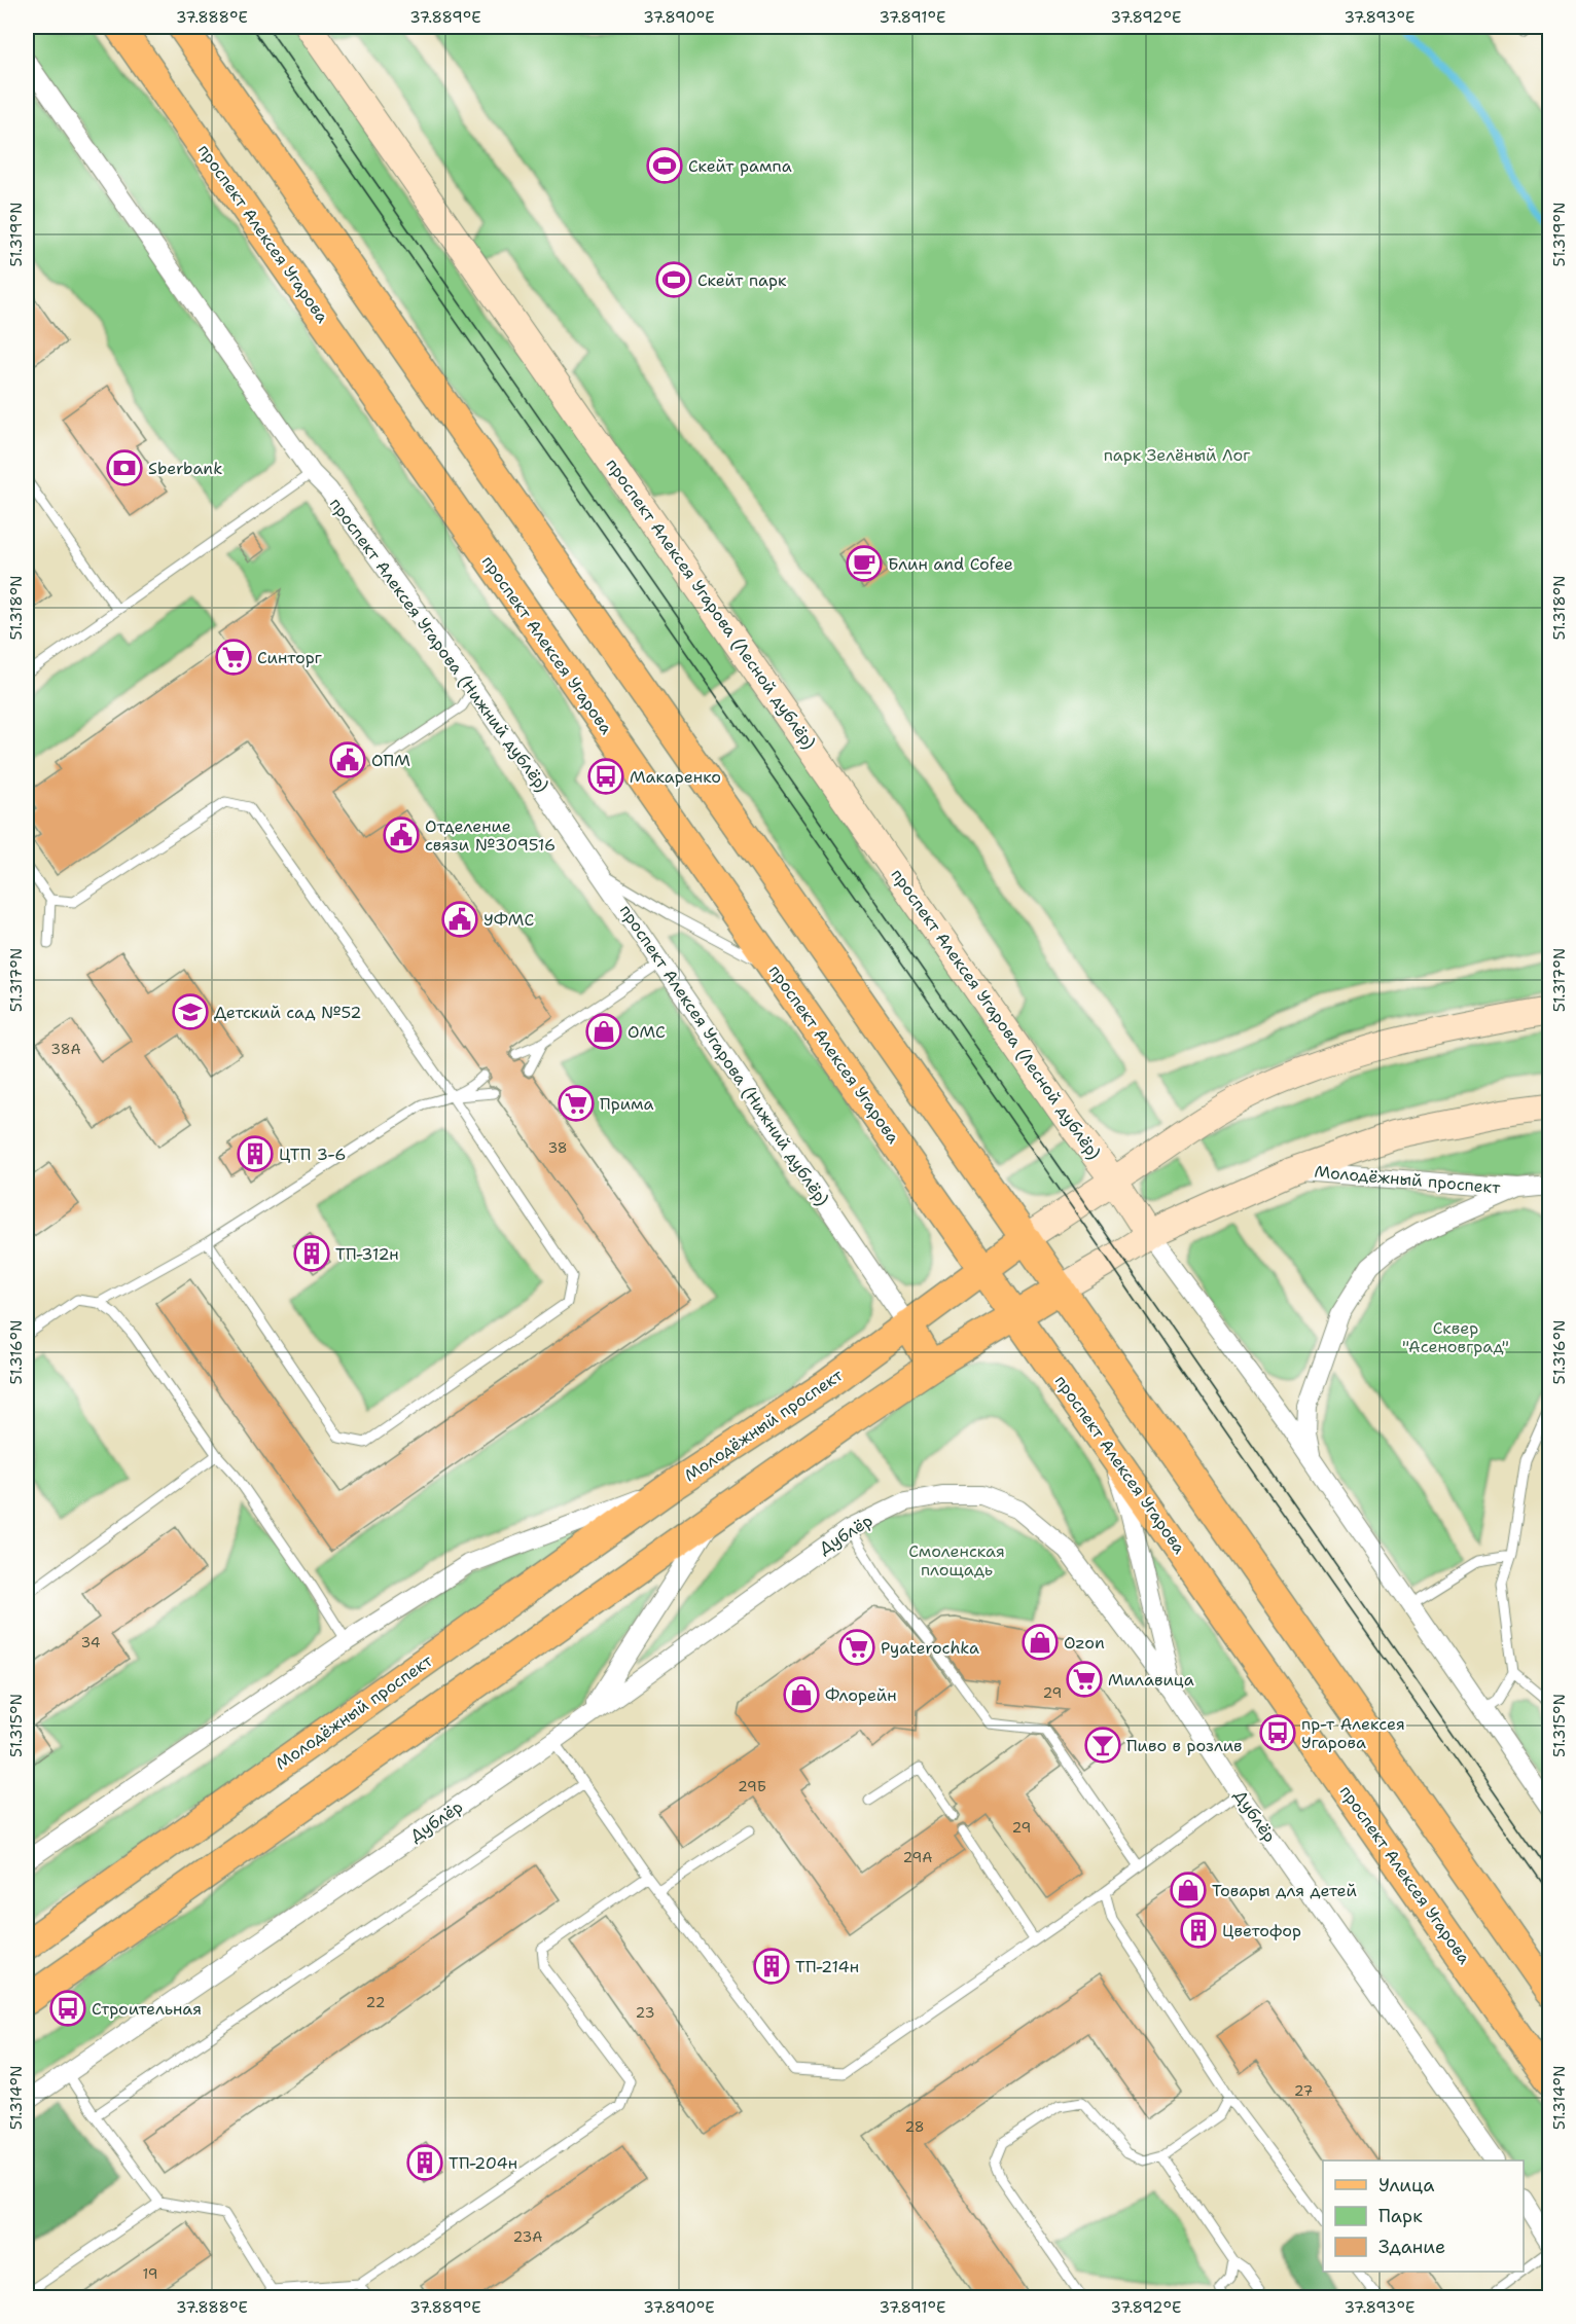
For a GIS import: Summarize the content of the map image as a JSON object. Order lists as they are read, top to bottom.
{
  "streets": {
    "main road": ["проспект Алексея Угарова", "Молодёжный проспект"],
    "street": ["проспект Алексея Угарова (Лесной дублёр)", "проспект Алексея Угарова (Нижний дублёр)", "Дублёр"]
  },
  "crossings": [
    ["проспект Алексея Угарова", "Молодёжный проспект"],
    ["проспект Алексея Угарова (Лесной дублёр)", "Молодёжный проспект"],
    ["проспект Алексея Угарова (Нижний дублёр)", "Молодёжный проспект"],
    ["Молодёжный проспект", "Дублёр"]
  ],
  "parks": ["парк Зелёный Лог", "Сквер \"Асеновград\"", "Смоленская площадь"],
  "places": {
    "sports": ["Скейт рампа", "Скейт парк"],
    "bank": ["Sberbank"],
    "cafe": ["Блин and Cofee"],
    "supermarket": [
      "Синторг",
      "Прима",
      "Pyaterochka",
      "Милавица"
    ],
    "public building": ["ОПМ", "Отделение связи №309516", "УФМС"],
    "bus stop": ["Макаренко", "пр-т Алексея Угарова", "Строительная"],
    "school or university": ["Детский сад №52"],
    "shop": [
      "ОМС",
      "Ozon",
      "Флорейн",
      "Товары для детей"
    ],
    "building": [
      "ЦТП 3-6",
      "ТП-312н",
      "Цветофор",
      "ТП-214н",
      "ТП-204н"
    ],
    "bar": ["Пиво в розлив"]
  },
  "house_numbers": [
    "38А",
    "38",
    "34",
    "29",
    "29Б",
    "29",
    "29А",
    "22",
    "23",
    "27",
    "28",
    "23А",
    "19"
  ],
  "legend": ["Улица", "Парк", "Здание"],
  "coordinates": [
    "37.888°E",
    "37.889°E",
    "37.890°E",
    "37.891°E",
    "37.892°E",
    "37.893°E",
    "51.319°N",
    "51.318°N",
    "51.317°N",
    "51.316°N",
    "51.315°N",
    "51.314°N"
  ]
}
